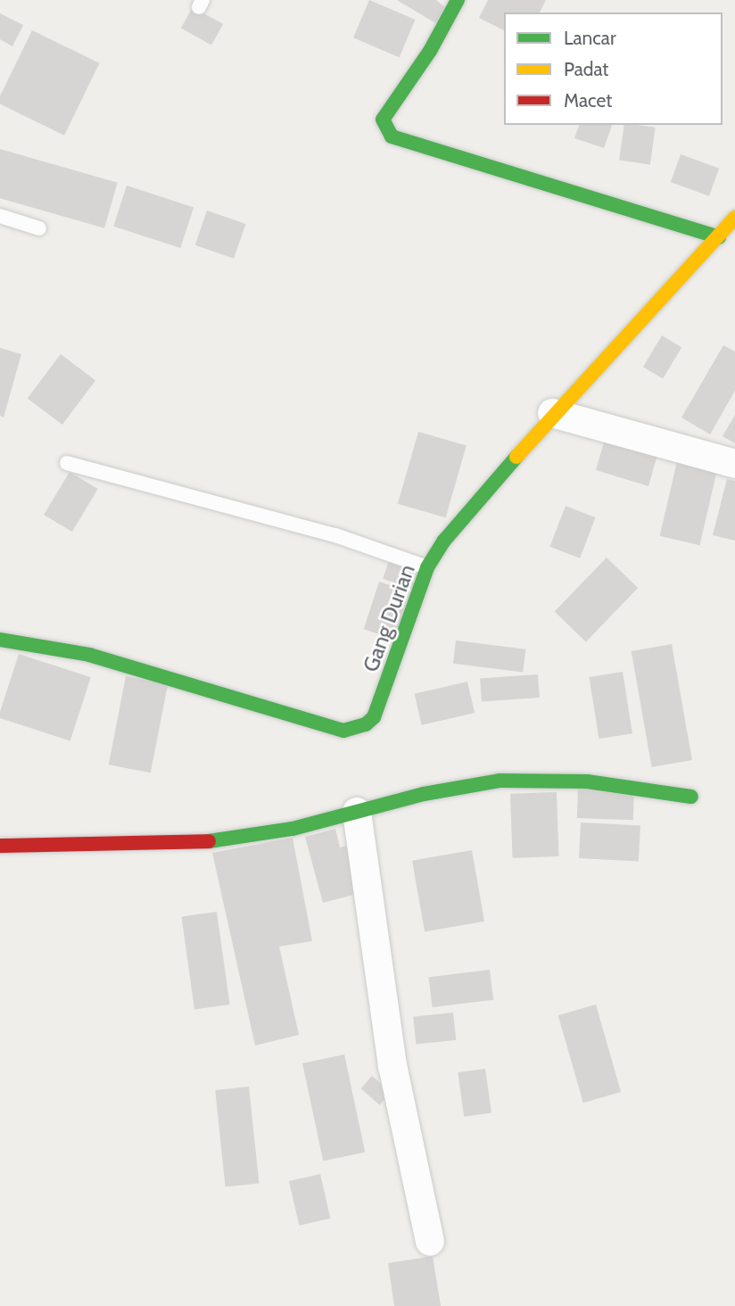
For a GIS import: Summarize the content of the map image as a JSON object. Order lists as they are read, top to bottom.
{
  "streets": {
    "street": ["Gang Durian"]
  },
  "legend": ["Lancar", "Padat", "Macet"]
}
